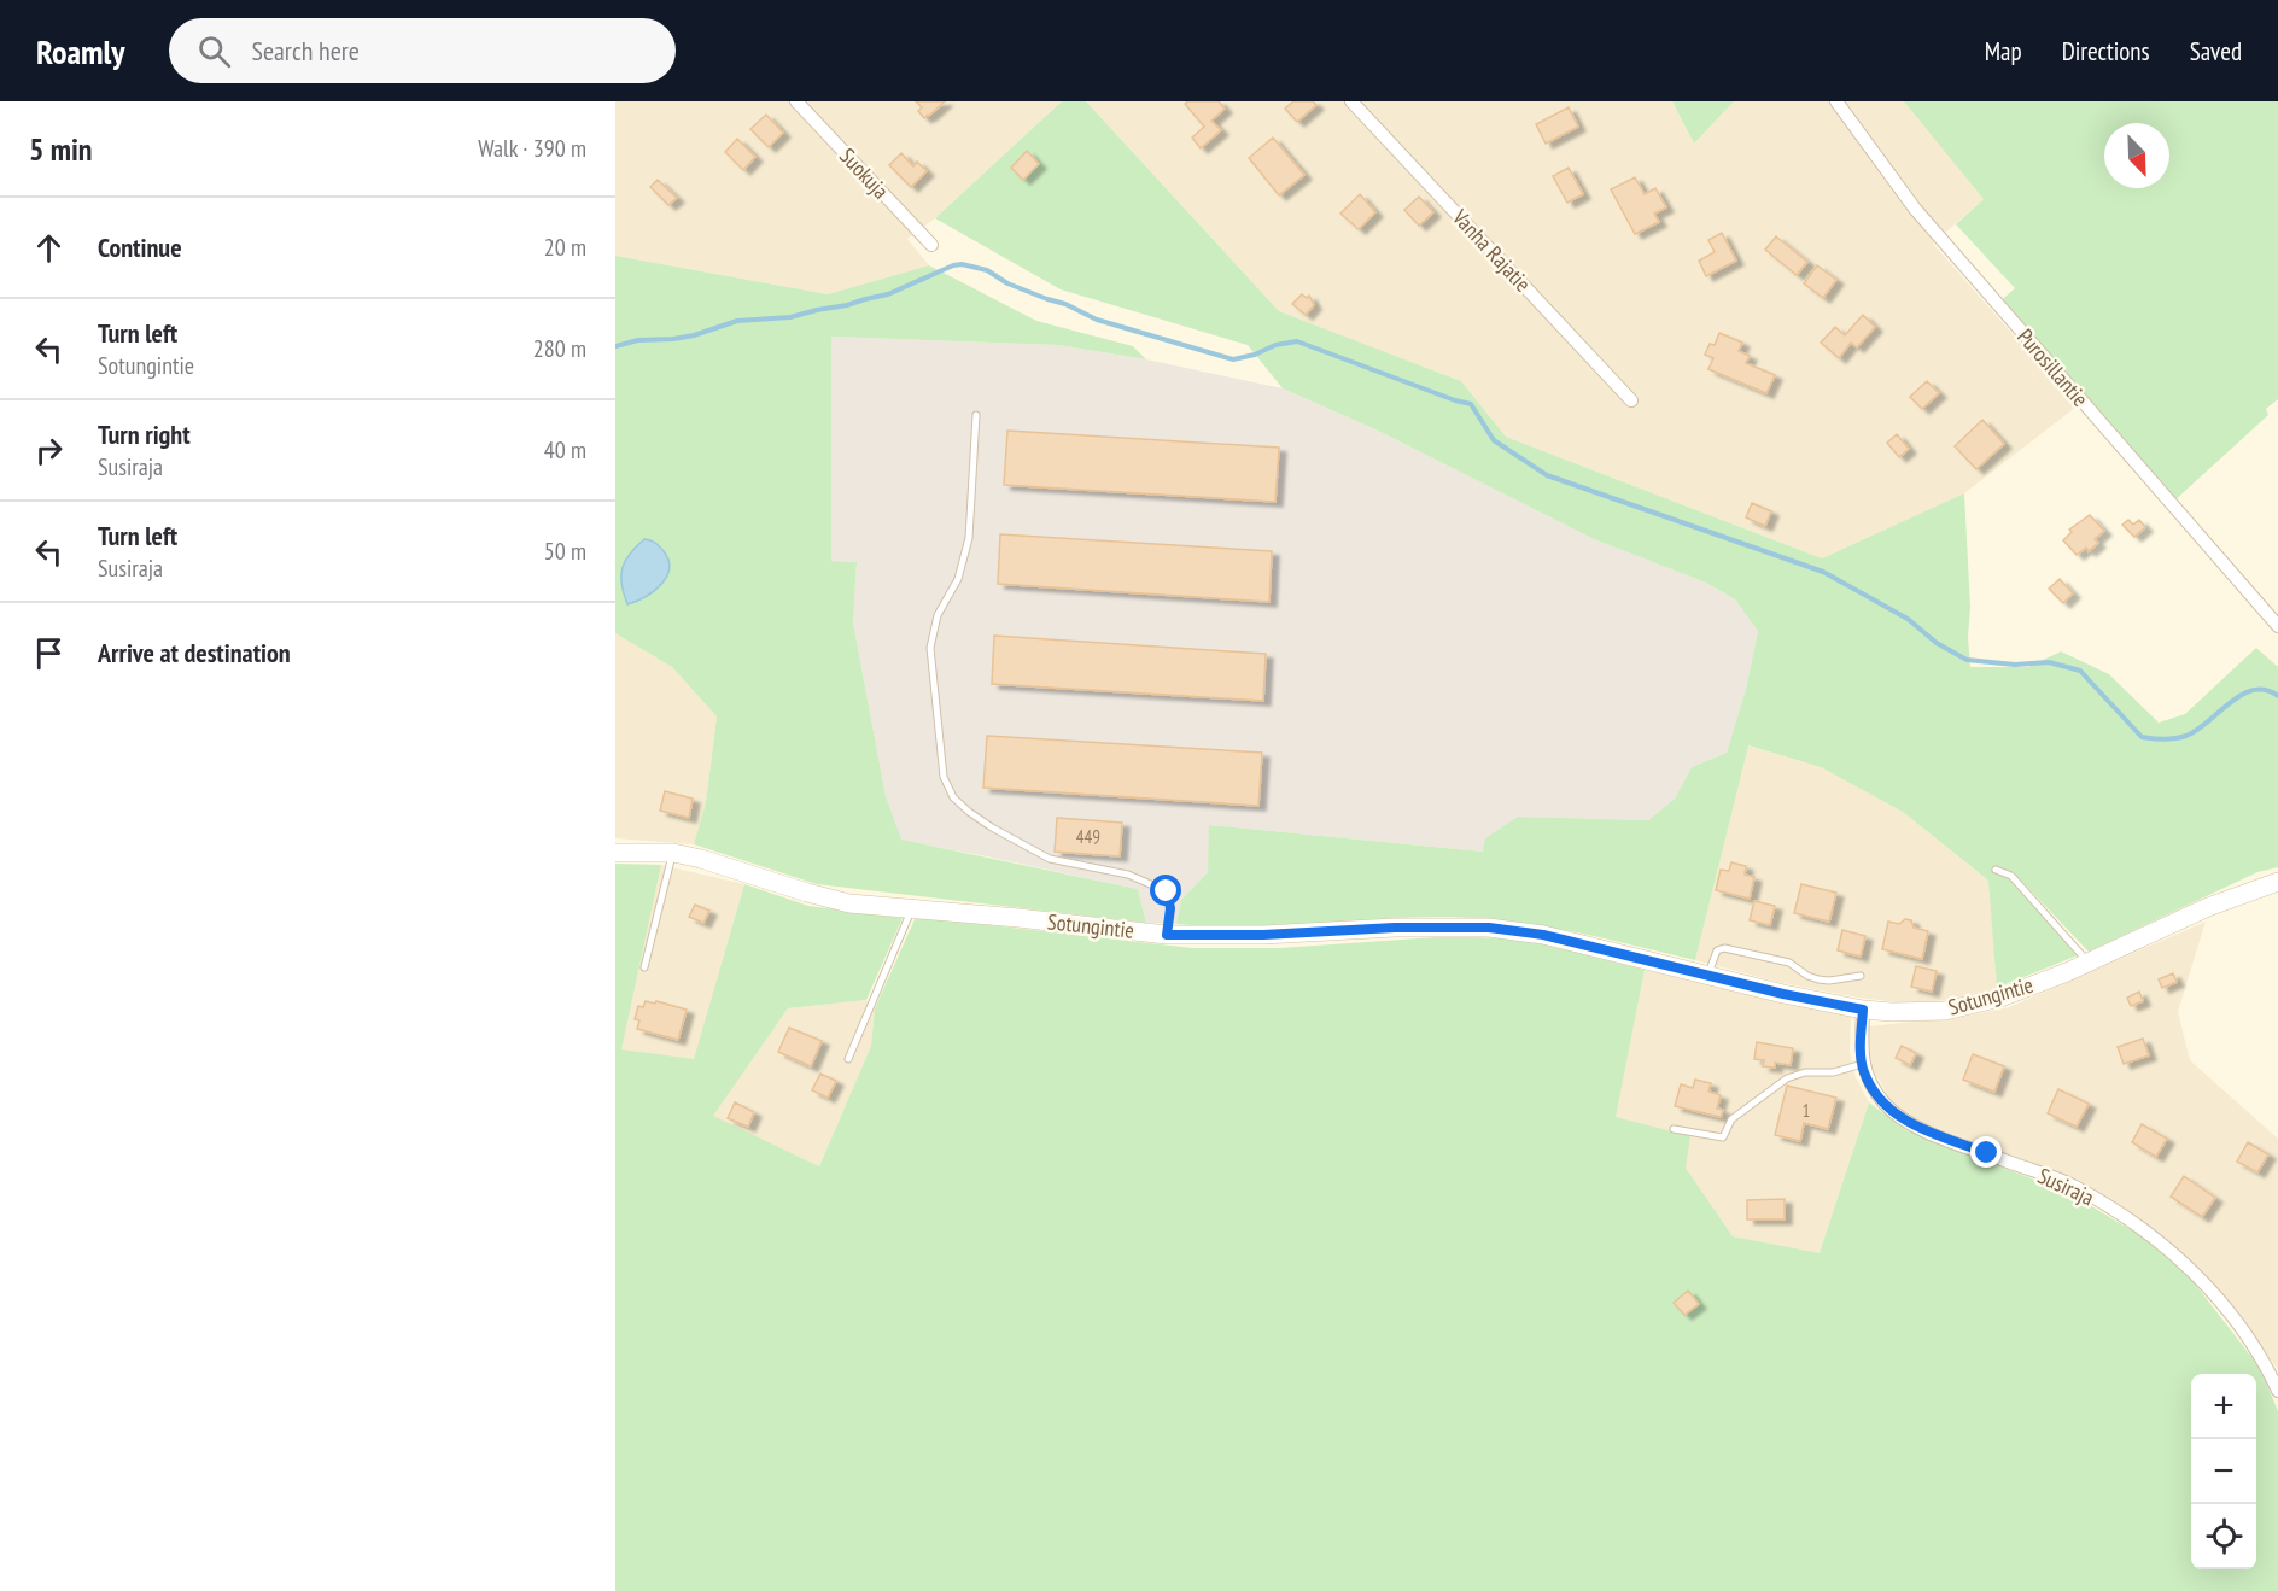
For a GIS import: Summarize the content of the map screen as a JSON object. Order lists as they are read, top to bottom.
{
  "streets": {
    "street": [
      "Suokuja",
      "Vanha Rajatie",
      "Purosillantie",
      "Sotungintie",
      "Susiraja"
    ]
  },
  "crossings": [
    ["Sotungintie", "Susiraja"]
  ],
  "house_numbers": ["449", "1"],
  "north": "bottom right",
  "page": {
    "header": "Roamly",
    "search": "Search here",
    "nav": ["Map", "Directions", "Saved"],
    "heading": ["5 min", "Walk · 390 m"],
    "list": [
      ["Continue", "20 m"],
      ["Turn left", "Sotungintie", "280 m"],
      ["Turn right", "Susiraja", "40 m"],
      ["Turn left", "Susiraja", "50 m"],
      "Arrive at destination"
    ],
    "map_buttons": ["+", "−"]
  }
}
